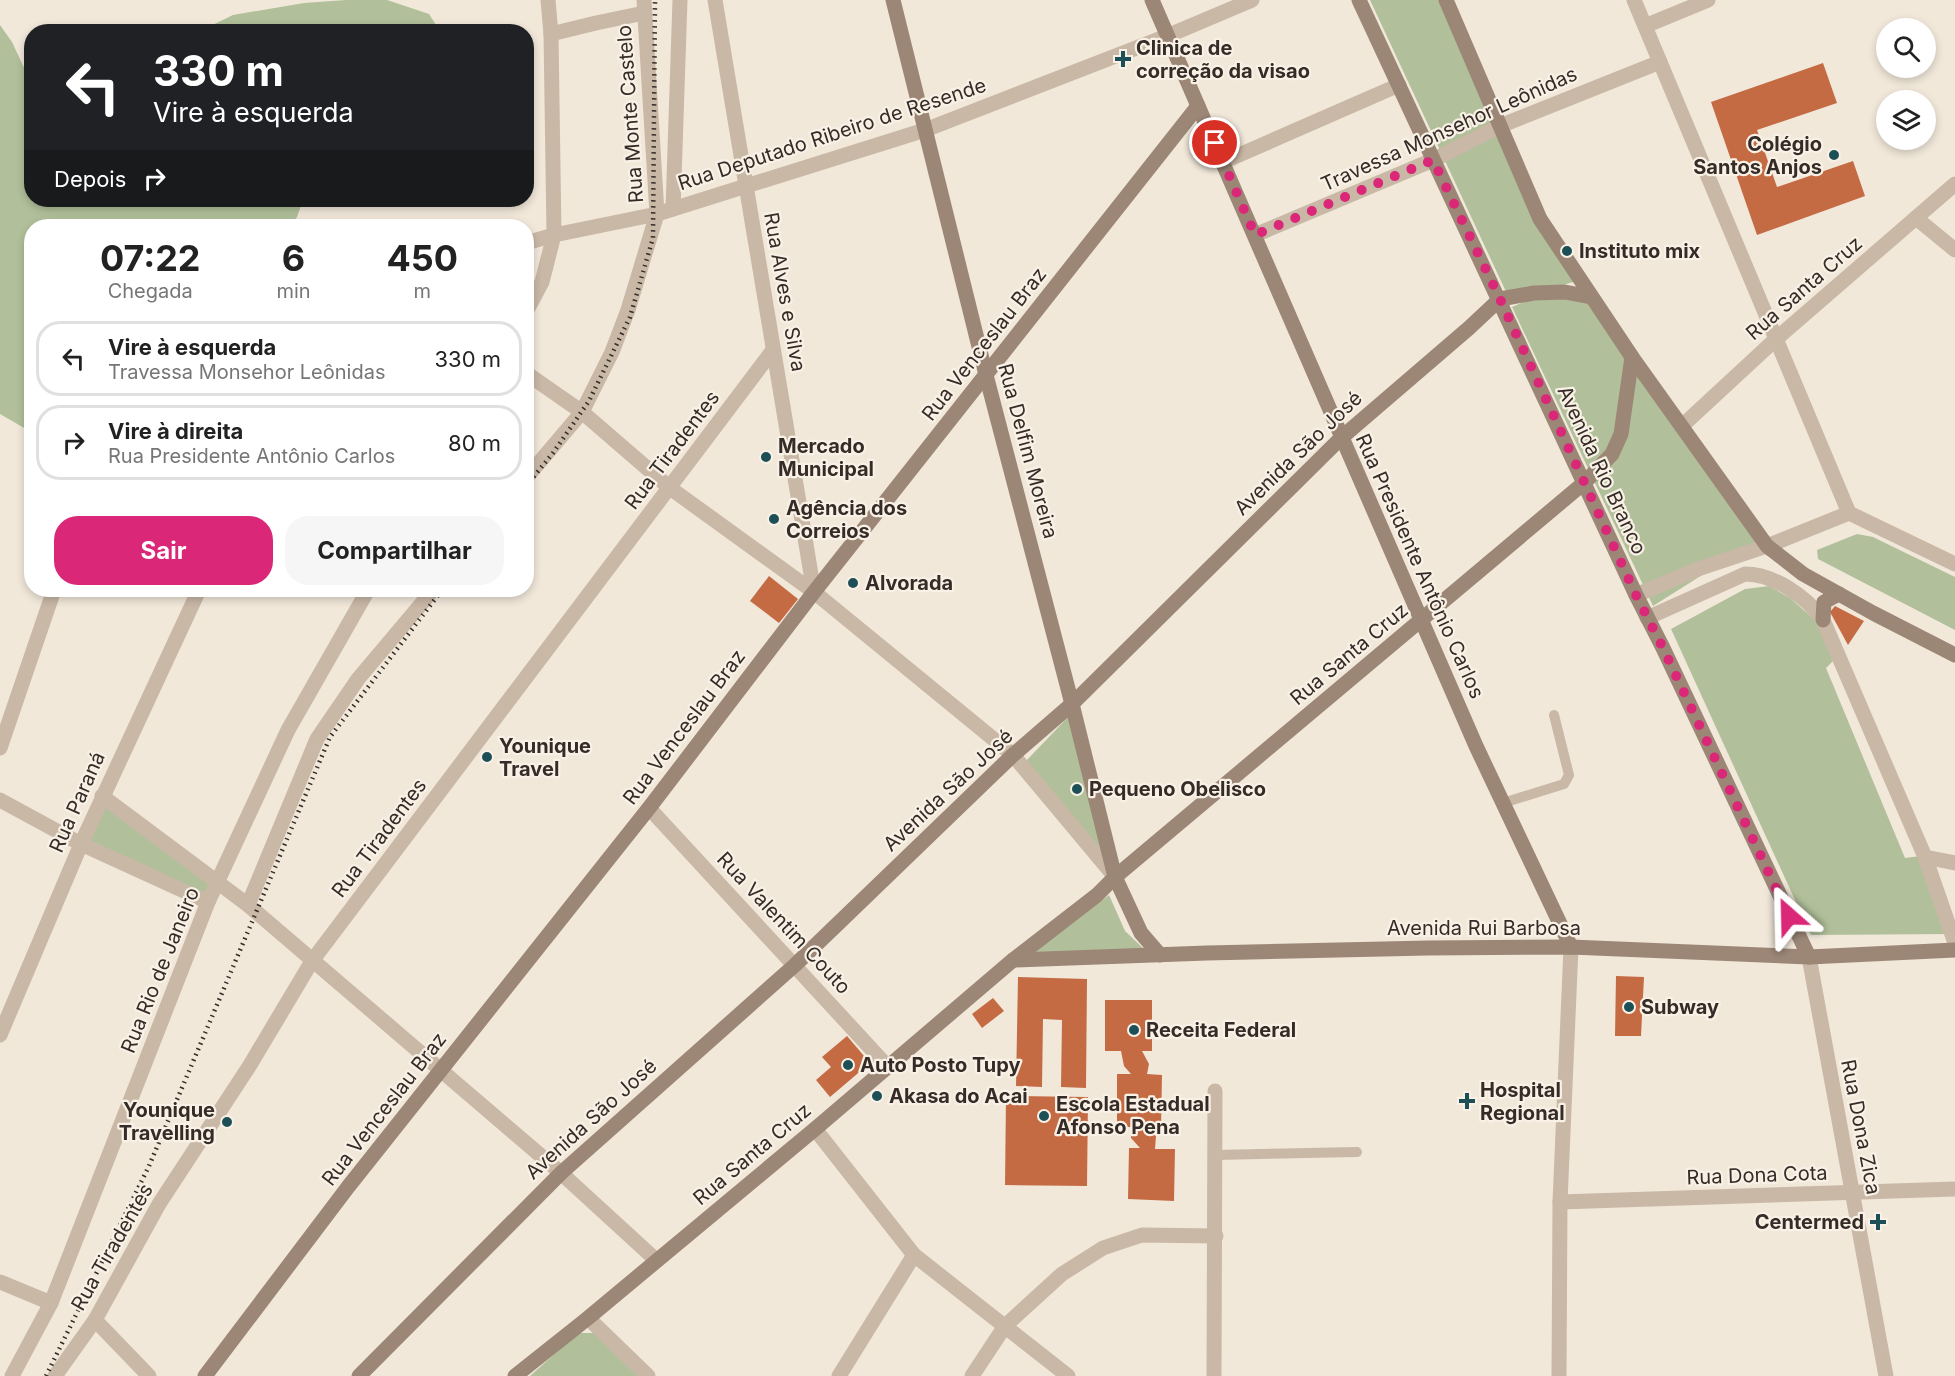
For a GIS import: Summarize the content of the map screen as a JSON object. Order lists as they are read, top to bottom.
{
  "streets": {
    "main road": [
      "Rua Santa Cruz",
      "Rua Venceslau Braz",
      "Rua Delfim Moreira",
      "Avenida São José",
      "Avenida Rio Branco",
      "Rua Presidente Antônio Carlos",
      "Avenida Rui Barbosa"
    ],
    "street": [
      "Rua Monte Castelo",
      "Travessa Monsehor Leônidas",
      "Rua Deputado Ribeiro de Resende",
      "Rua Alves e Silva",
      "Rua Tiradentes",
      "Rua Paraná",
      "Rua Valentim Couto",
      "Rua Rio de Janeiro",
      "Rua Dona Zica",
      "Rua Dona Cota"
    ]
  },
  "crossings": [
    ["Rua Monte Castelo", "Rua Deputado Ribeiro de Resende"],
    ["Travessa Monsehor Leônidas", "Avenida Rio Branco"],
    ["Travessa Monsehor Leônidas", "Rua Presidente Antônio Carlos"],
    ["Rua Deputado Ribeiro de Resende", "Rua Alves e Silva"],
    ["Rua Deputado Ribeiro de Resende", "Rua Delfim Moreira"],
    ["Rua Deputado Ribeiro de Resende", "Rua Presidente Antônio Carlos"],
    ["Rua Santa Cruz", "Rua Delfim Moreira"],
    ["Rua Santa Cruz", "Avenida Rio Branco"],
    ["Rua Santa Cruz", "Rua Presidente Antônio Carlos"],
    ["Rua Santa Cruz", "Rua Valentim Couto"],
    ["Rua Santa Cruz", "Avenida Rui Barbosa"],
    ["Rua Alves e Silva", "Rua Venceslau Braz"],
    ["Rua Alves e Silva", "Rua Tiradentes"],
    ["Rua Venceslau Braz", "Rua Delfim Moreira"],
    ["Rua Venceslau Braz", "Rua Presidente Antônio Carlos"],
    ["Rua Venceslau Braz", "Rua Valentim Couto"],
    ["Rua Delfim Moreira", "Avenida São José"],
    ["Rua Delfim Moreira", "Avenida Rui Barbosa"],
    ["Avenida São José", "Avenida Rio Branco"],
    ["Avenida São José", "Rua Presidente Antônio Carlos"],
    ["Avenida São José", "Rua Valentim Couto"],
    ["Avenida Rio Branco", "Avenida Rui Barbosa"],
    ["Avenida Rio Branco", "Rua Dona Zica"],
    ["Rua Presidente Antônio Carlos", "Avenida Rui Barbosa"],
    ["Avenida Rui Barbosa", "Rua Dona Zica"],
    ["Rua Dona Zica", "Rua Dona Cota"]
  ],
  "places": {
    "health": ["Clinica de correção da visao", "Hospital Regional", "Centermed"],
    "other": [
      "Colégio Santos Anjos",
      "Instituto mix",
      "Mercado Municipal",
      "Agência dos Correios",
      "Alvorada",
      "Younique Travel",
      "Pequeno Obelisco",
      "Subway",
      "Receita Federal",
      "Auto Posto Tupy",
      "Akasa do Acai",
      "Escola Estadual Afonso Pena",
      "Younique Travelling"
    ]
  },
  "page": {
    "turn": ["330 m", "Vire à esquerda"],
    "then": "Depois",
    "eta": [
      "07:22",
      "Chegada",
      "6",
      "min",
      "450",
      "m"
    ],
    "list": [
      {
        "name": "Vire à esquerda",
        "note": "Travessa Monsehor Leônidas",
        "value": "330 m"
      },
      {
        "name": "Vire à direita",
        "note": "Rua Presidente Antônio Carlos",
        "value": "80 m"
      }
    ],
    "buttons": ["Sair", "Compartilhar"]
  }
}
